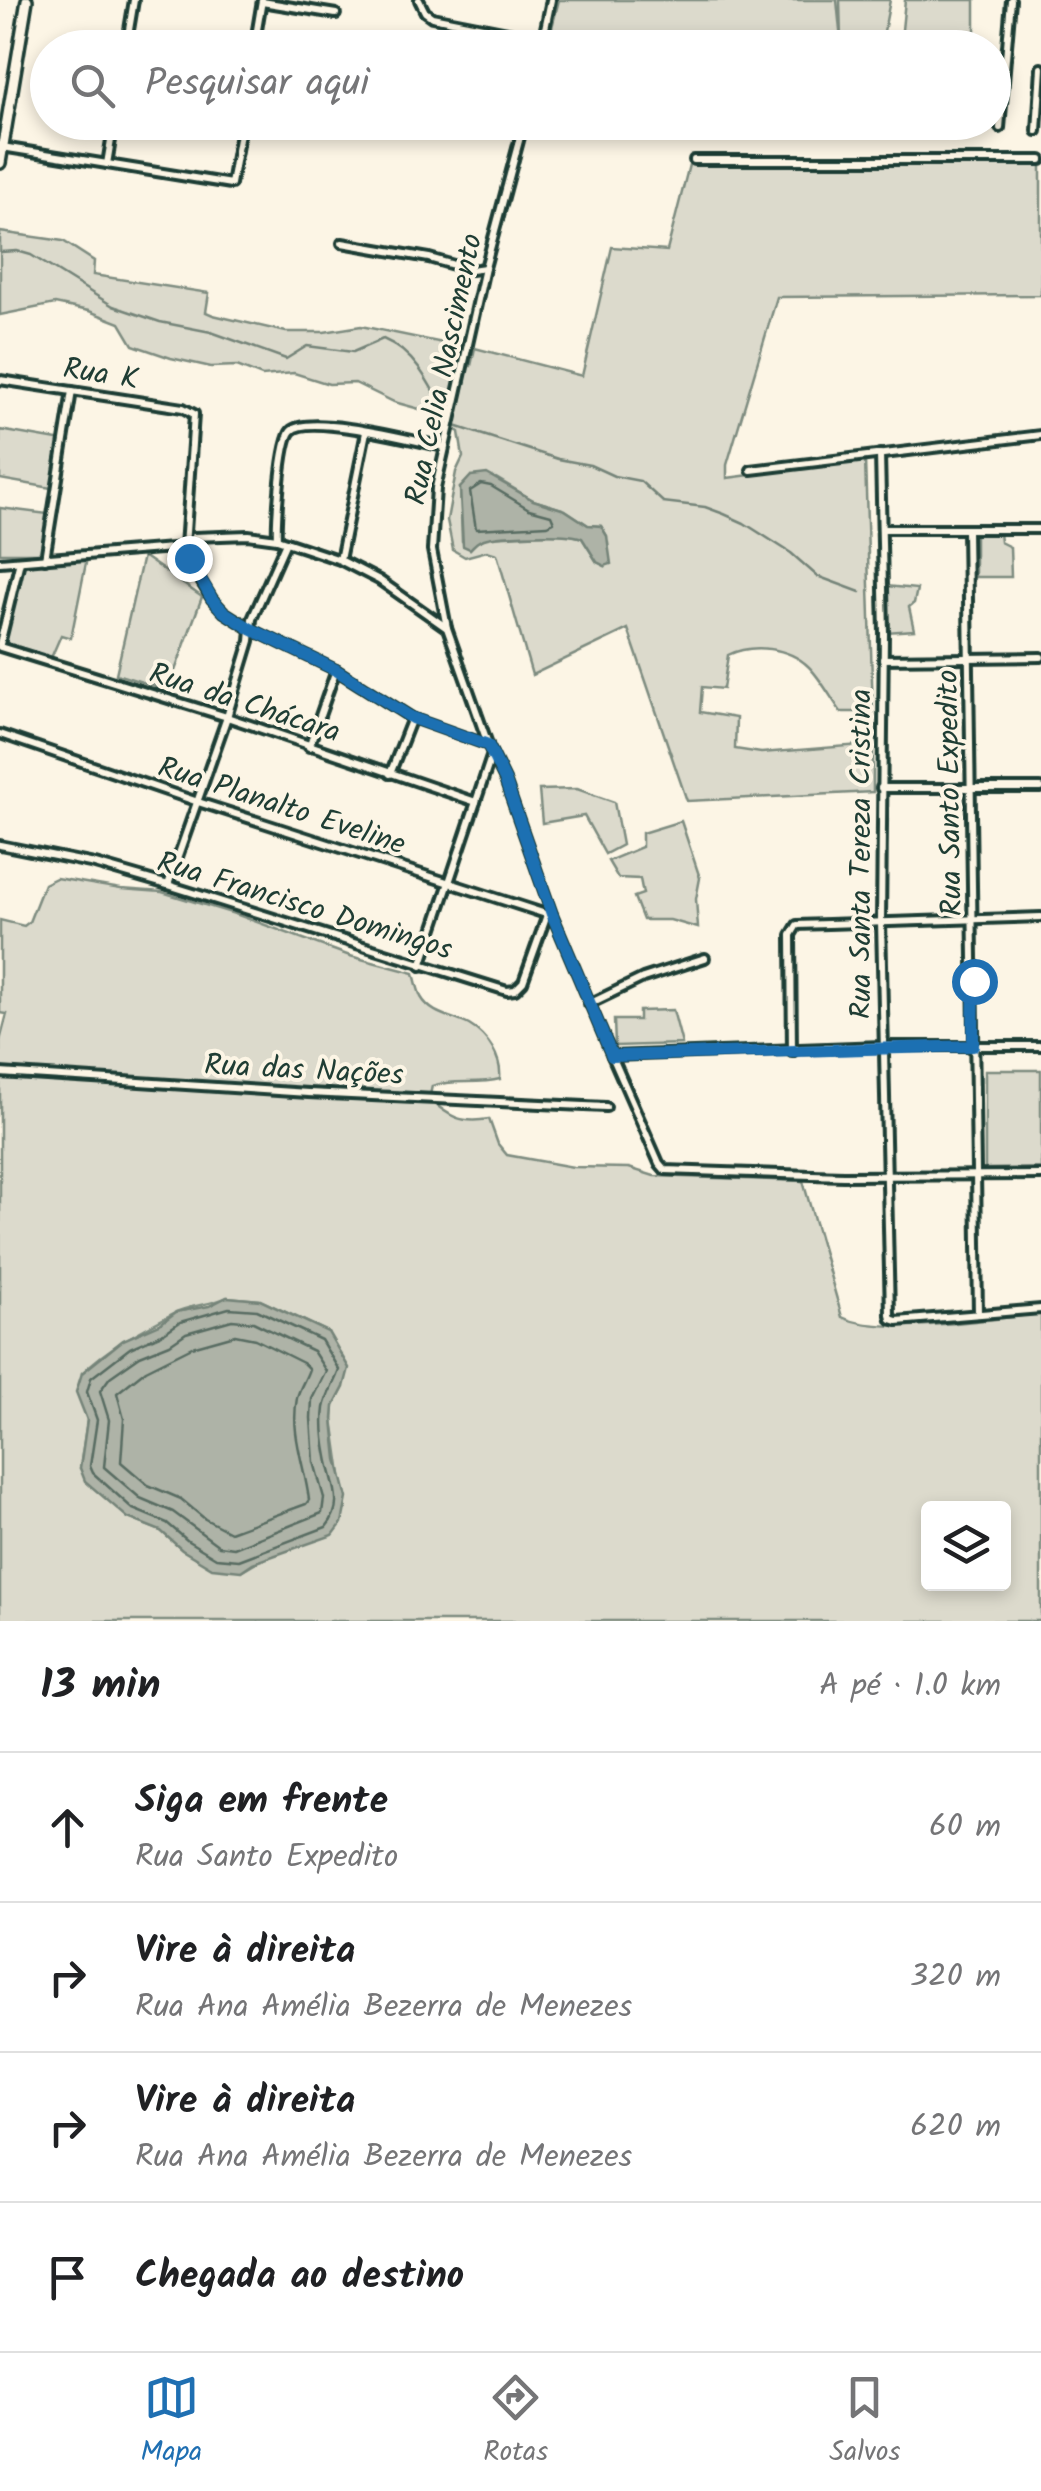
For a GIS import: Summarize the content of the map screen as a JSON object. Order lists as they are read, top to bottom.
{
  "streets": {
    "street": [
      "Rua Celia Nascimento",
      "Rua K",
      "Rua da Chácara",
      "Rua Santo Expedito",
      "Rua Planalto Eveline",
      "Rua Santa Tereza Cristina",
      "Rua Francisco Domingos",
      "Rua das Nações"
    ]
  },
  "crossings": [
    ["Rua Celia Nascimento", "Rua Planalto Eveline"],
    ["Rua Celia Nascimento", "Rua Santa Tereza Cristina"],
    ["Rua Celia Nascimento", "Rua Francisco Domingos"],
    ["Rua Santo Expedito", "Rua Santa Tereza Cristina"],
    ["Rua Planalto Eveline", "Rua Francisco Domingos"]
  ],
  "page": {
    "search": "Pesquisar aqui",
    "heading": ["13 min", "A pé · 1.0 km"],
    "list": [
      ["Siga em frente", "Rua Santo Expedito", "60 m"],
      ["Vire à direita", "Rua Ana Amélia Bezerra de Menezes", "320 m"],
      ["Vire à direita", "Rua Ana Amélia Bezerra de Menezes", "620 m"],
      "Chegada ao destino"
    ],
    "nav": ["Mapa", "Rotas", "Salvos"]
  }
}
